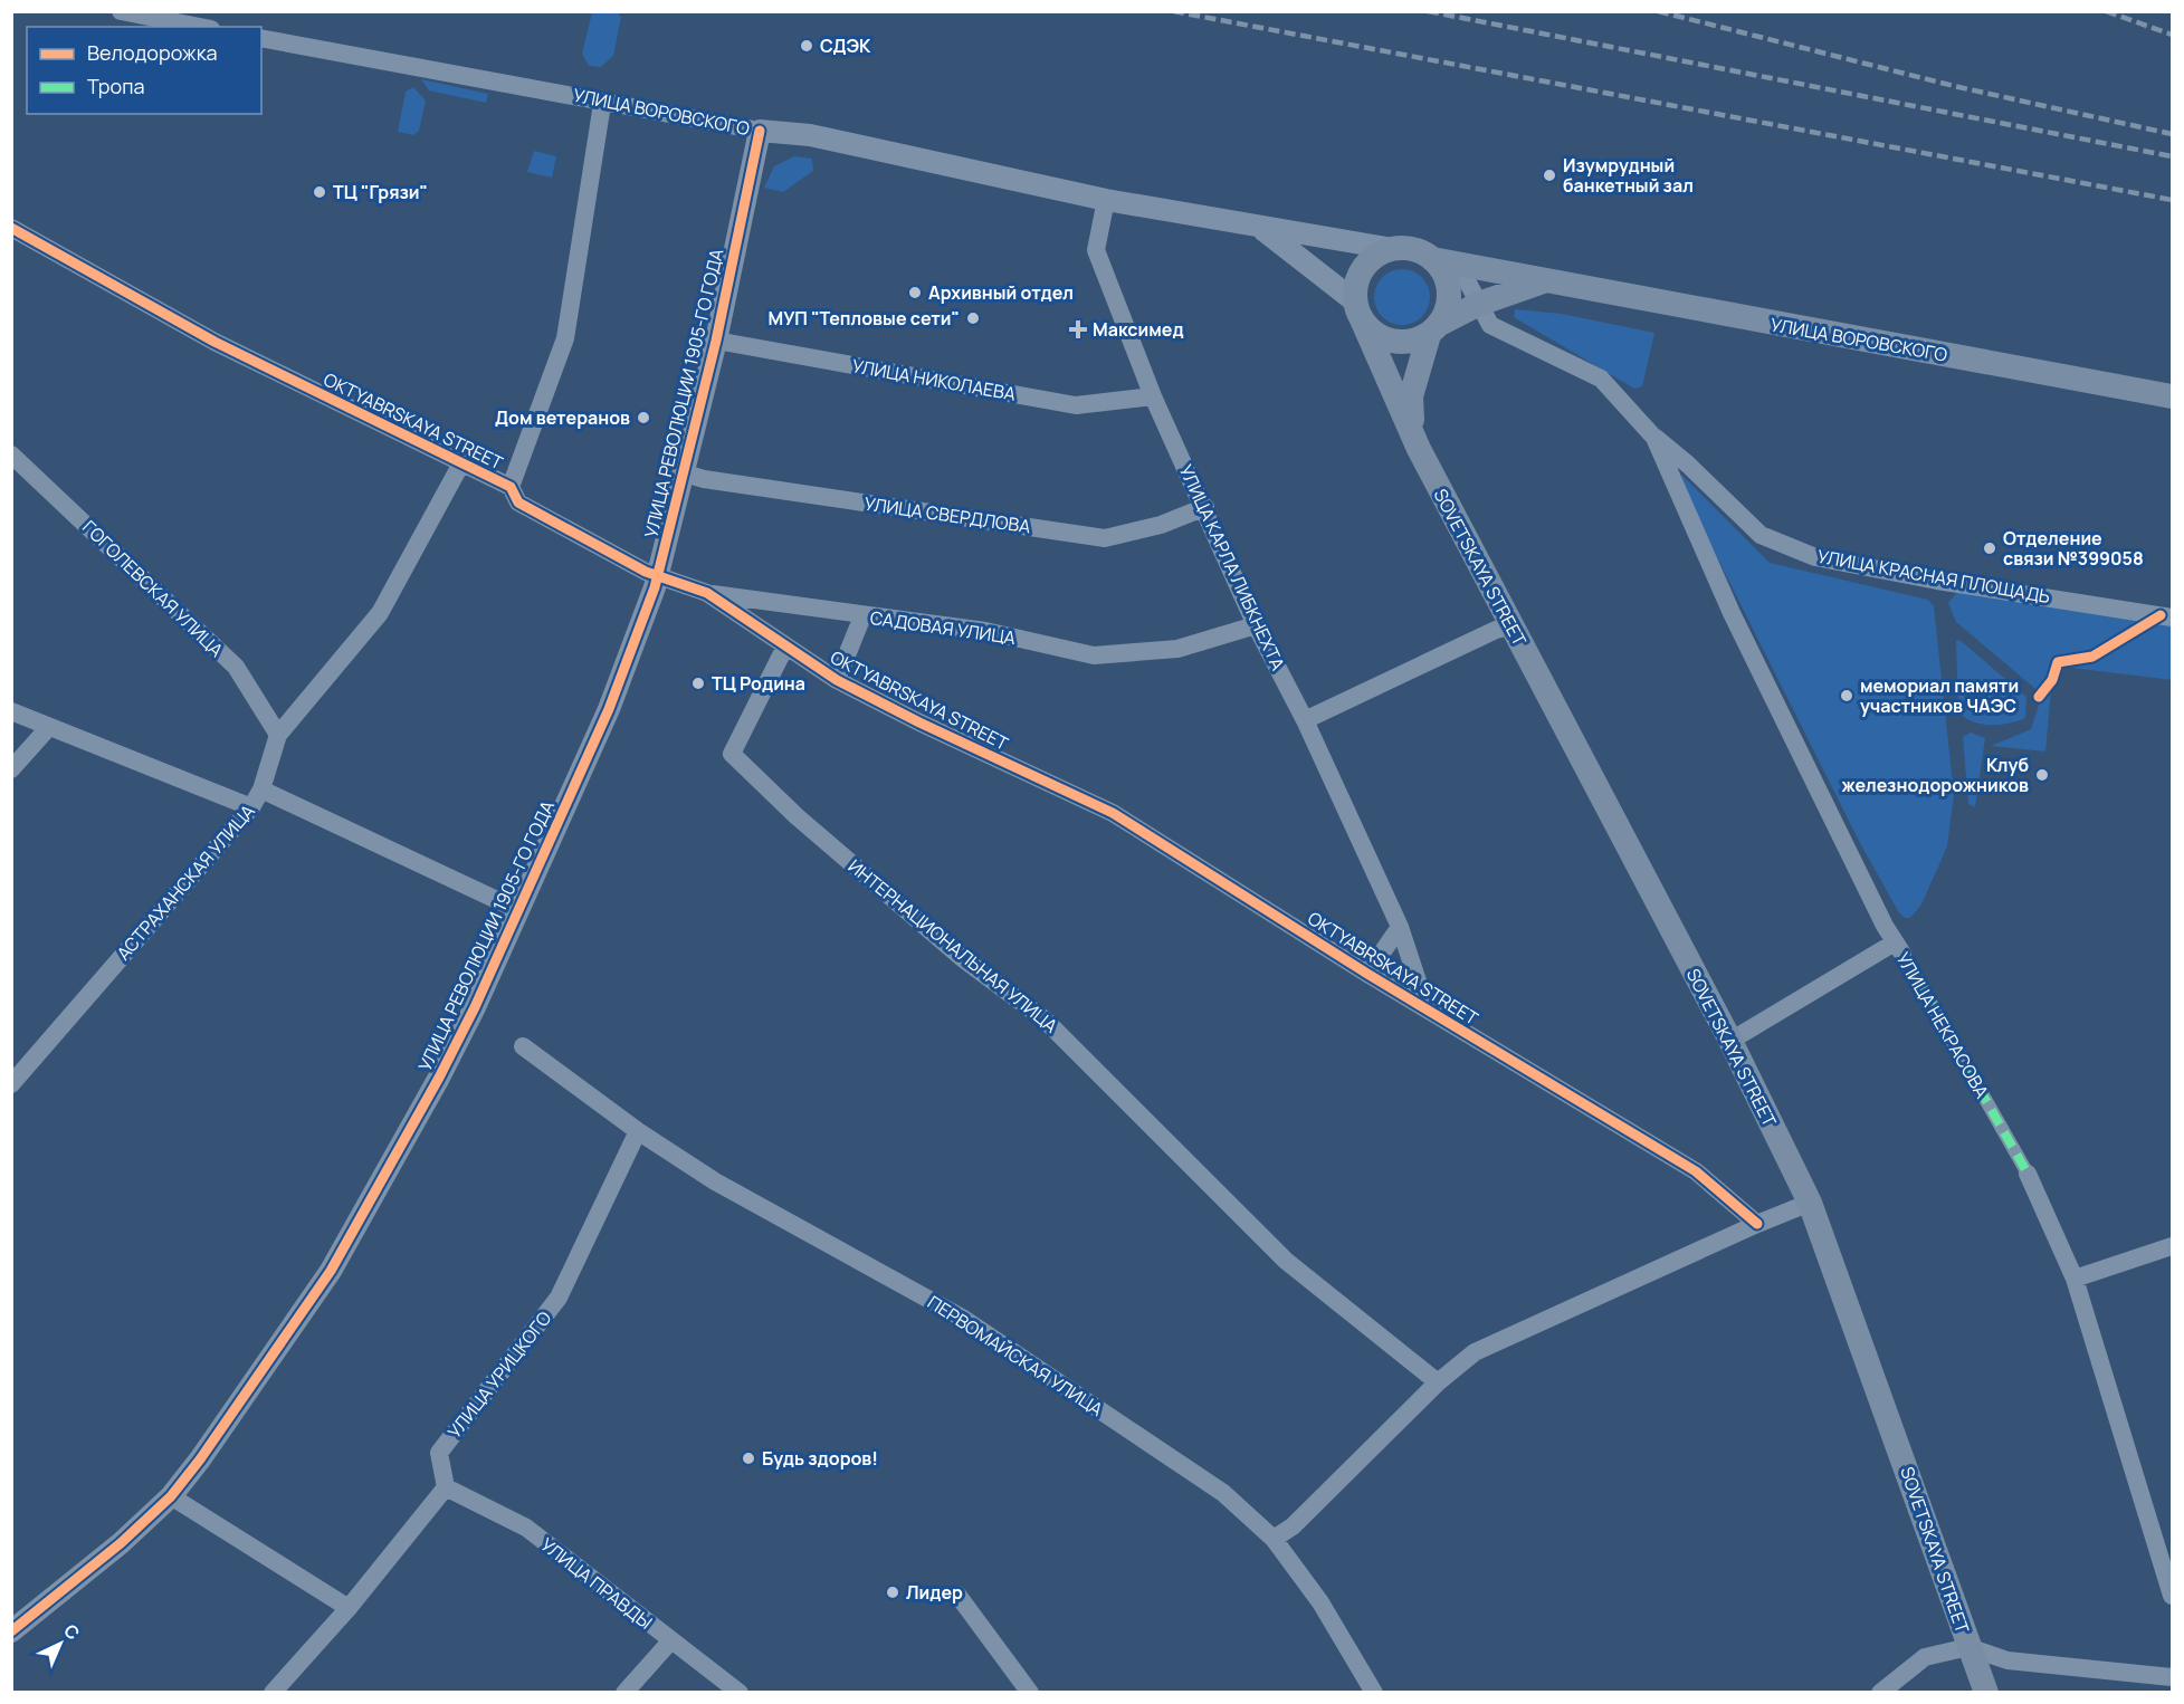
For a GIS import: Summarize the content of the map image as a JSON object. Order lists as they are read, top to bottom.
{
  "streets": {
    "main road": ["УЛИЦА ВОРОВСКОГО", "SOVETSKAYA STREET"],
    "street": [
      "УЛИЦА НИКОЛАЕВА",
      "УЛИЦА РЕВОЛЮЦИИ 1905-ГО ГОДА",
      "OKTYABRSKAYA STREET",
      "УЛИЦА СВЕРДЛОВА",
      "УЛИЦА КАРЛА ЛИБКНЕХТА",
      "УЛИЦА КРАСНАЯ ПЛОЩАДЬ",
      "ГОГОЛЕВСКАЯ УЛИЦА",
      "САДОВАЯ УЛИЦА",
      "АСТРАХАНСКАЯ УЛИЦА",
      "ИНТЕРНАЦИОНАЛЬНАЯ УЛИЦА",
      "УЛИЦА НЕКРАСОВА",
      "ПЕРВОМАЙСКАЯ УЛИЦА",
      "УЛИЦА УРИЦКОГО",
      "УЛИЦА ПРАВДЫ"
    ]
  },
  "crossings": [
    ["УЛИЦА ВОРОВСКОГО", "УЛИЦА РЕВОЛЮЦИИ 1905-ГО ГОДА"],
    ["УЛИЦА ВОРОВСКОГО", "УЛИЦА КАРЛА ЛИБКНЕХТА"],
    ["УЛИЦА ВОРОВСКОГО", "SOVETSKAYA STREET"],
    ["УЛИЦА ВОРОВСКОГО", "УЛИЦА НЕКРАСОВА"],
    ["УЛИЦА НИКОЛАЕВА", "УЛИЦА РЕВОЛЮЦИИ 1905-ГО ГОДА"],
    ["УЛИЦА НИКОЛАЕВА", "УЛИЦА КАРЛА ЛИБКНЕХТА"],
    ["УЛИЦА РЕВОЛЮЦИИ 1905-ГО ГОДА", "OKTYABRSKAYA STREET"],
    ["УЛИЦА РЕВОЛЮЦИИ 1905-ГО ГОДА", "УЛИЦА СВЕРДЛОВА"],
    ["OKTYABRSKAYA STREET", "УЛИЦА КАРЛА ЛИБКНЕХТА"],
    ["OKTYABRSKAYA STREET", "САДОВАЯ УЛИЦА"],
    ["OKTYABRSKAYA STREET", "АСТРАХАНСКАЯ УЛИЦА"],
    ["OKTYABRSKAYA STREET", "ИНТЕРНАЦИОНАЛЬНАЯ УЛИЦА"],
    ["УЛИЦА СВЕРДЛОВА", "УЛИЦА КАРЛА ЛИБКНЕХТА"],
    ["УЛИЦА КАРЛА ЛИБКНЕХТА", "САДОВАЯ УЛИЦА"],
    ["УЛИЦА КРАСНАЯ ПЛОЩАДЬ", "УЛИЦА НЕКРАСОВА"],
    ["ГОГОЛЕВСКАЯ УЛИЦА", "АСТРАХАНСКАЯ УЛИЦА"],
    ["ПЕРВОМАЙСКАЯ УЛИЦА", "УЛИЦА УРИЦКОГО"],
    ["УЛИЦА УРИЦКОГО", "УЛИЦА ПРАВДЫ"]
  ],
  "places": {
    "other": [
      "СДЭК",
      "Изумрудный банкетный зал",
      "ТЦ \"Грязи\"",
      "Архивный отдел",
      "МУП \"Тепловые сети\"",
      "Дом ветеранов",
      "Отделение связи №399058",
      "ТЦ Родина",
      "мемориал памяти участников ЧАЭС",
      "Клуб железнодорожников",
      "Будь здоров!",
      "Лидер"
    ],
    "health": ["Максимед"]
  },
  "legend": ["Велодорожка", "Тропа"],
  "north": "top right"
}
